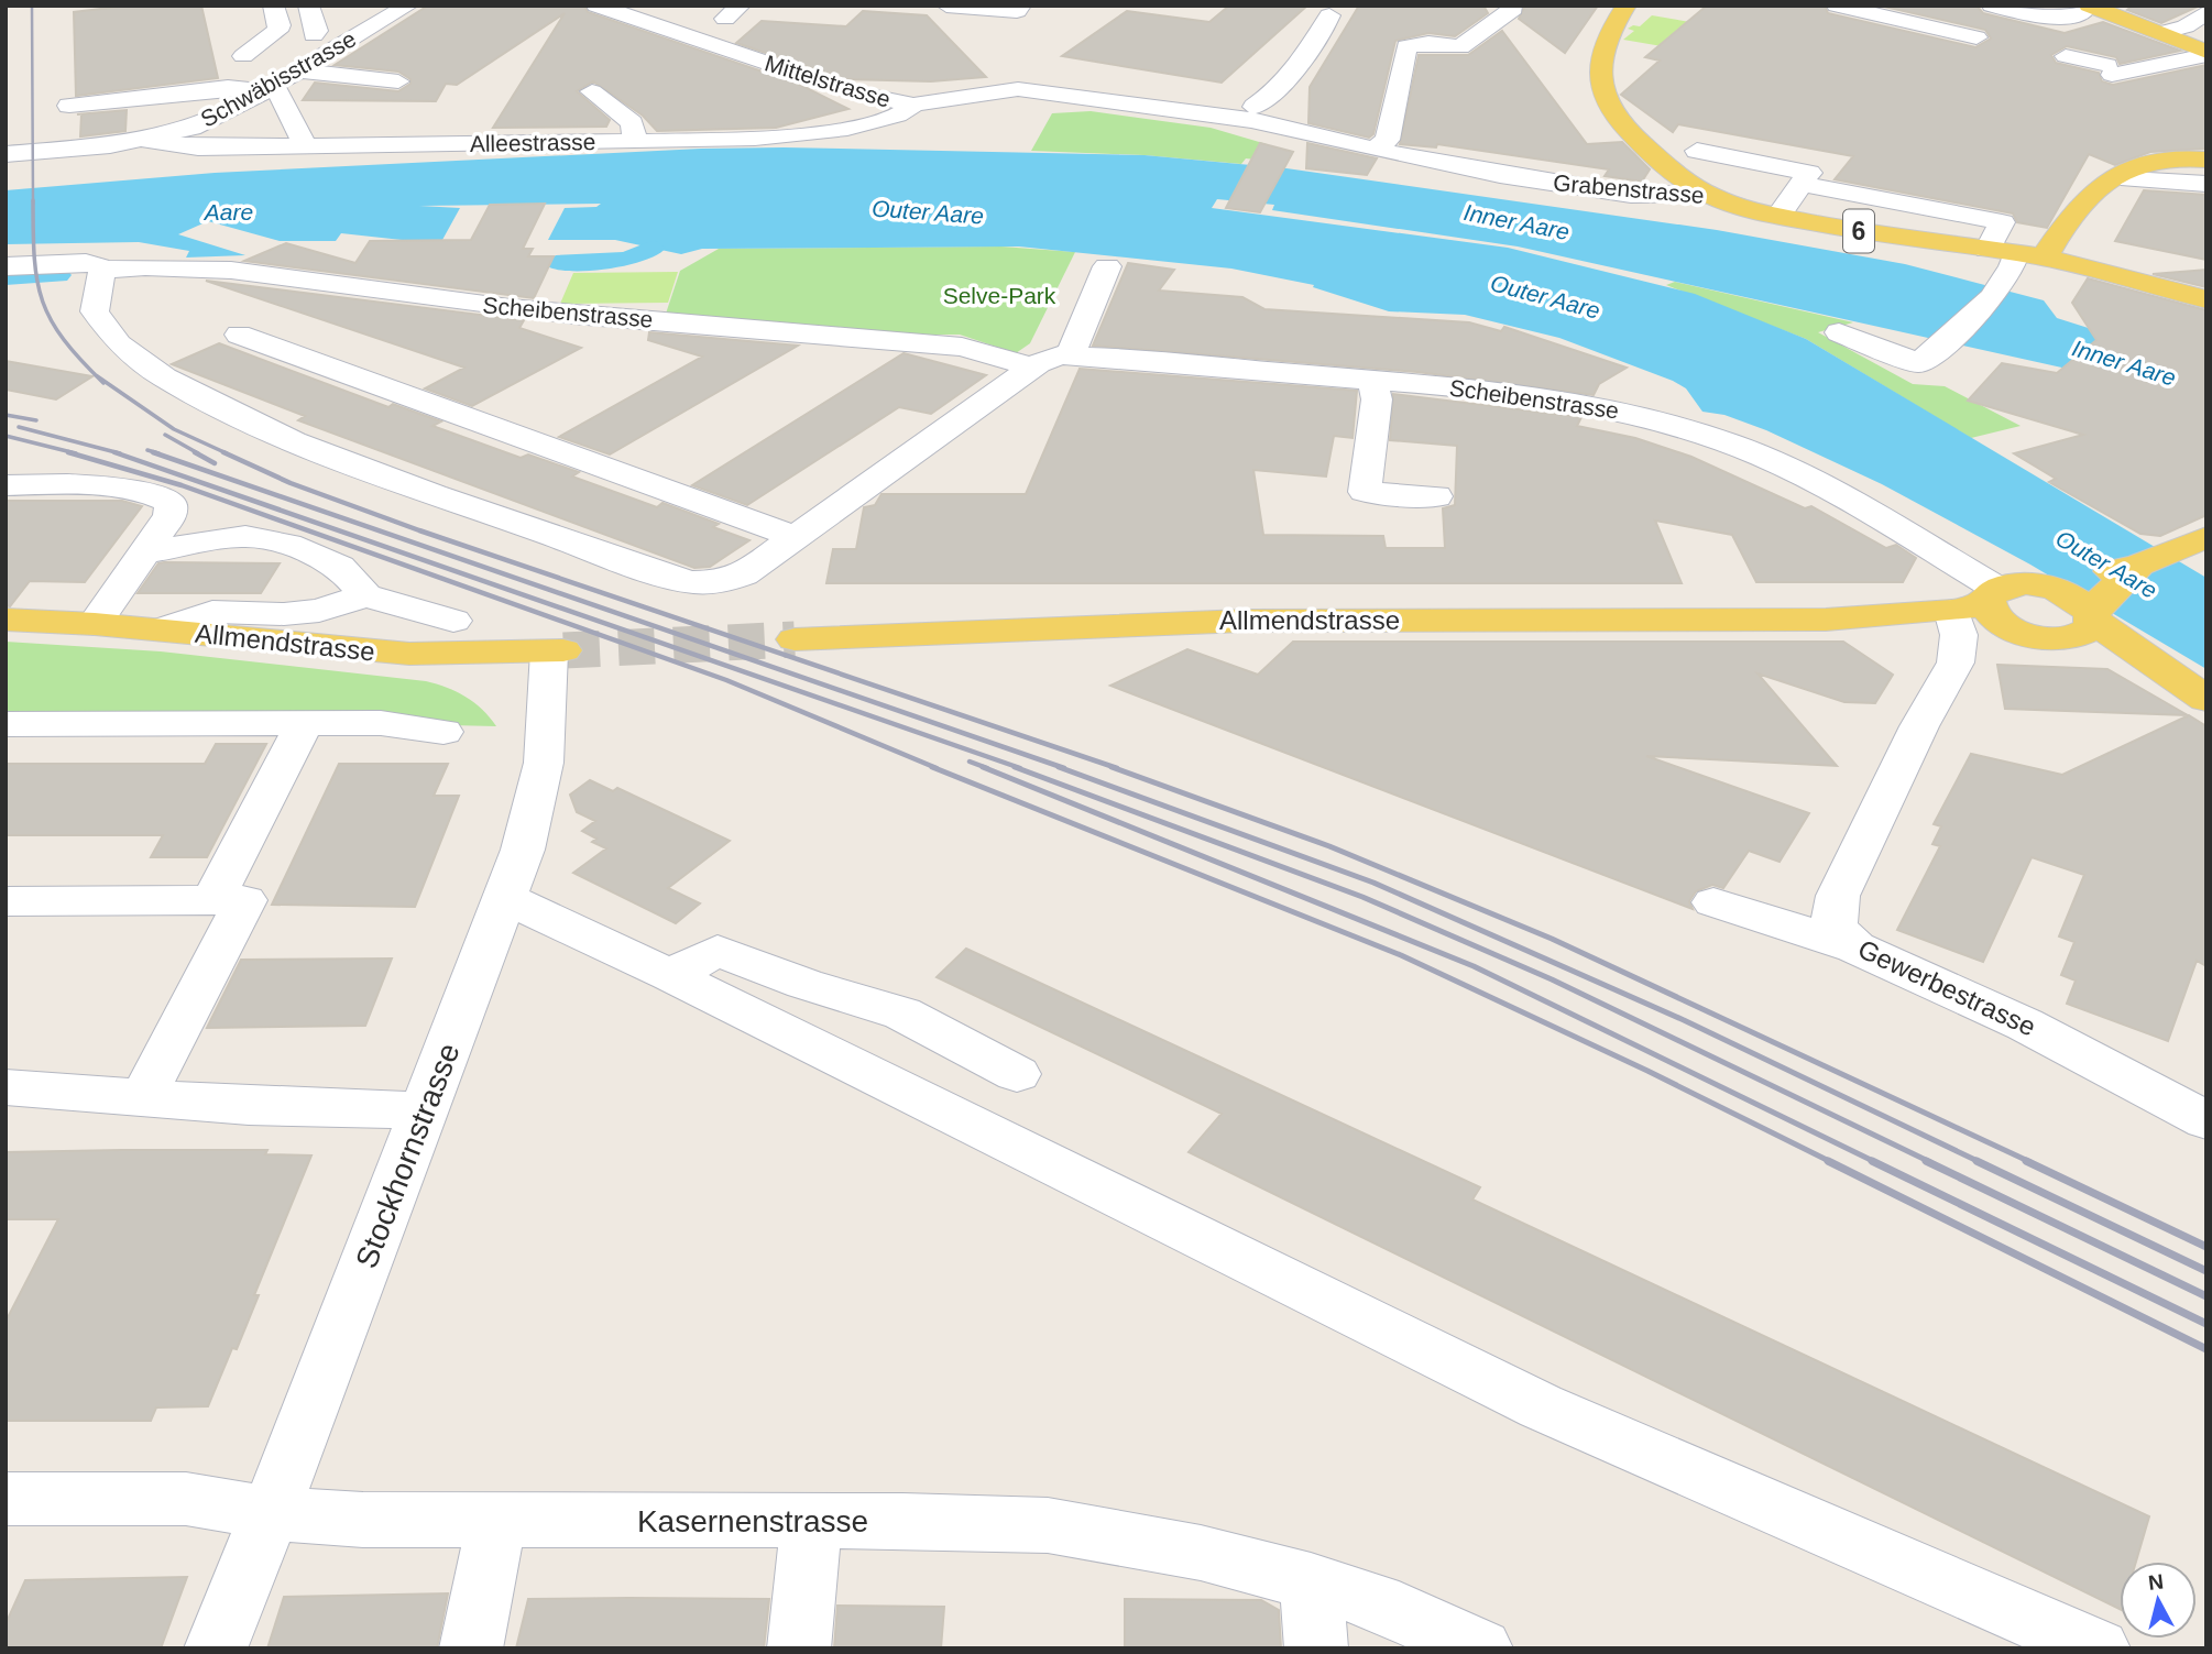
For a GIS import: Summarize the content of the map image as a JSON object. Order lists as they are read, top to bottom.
{
  "streets": {
    "main road": ["Grabenstrasse", "6", "Allmendstrasse"],
    "street": [
      "Schwäbisstrasse",
      "Mittelstrasse",
      "Alleestrasse",
      "Scheibenstrasse",
      "Gewerbestrasse",
      "Stockhornstrasse",
      "Kasernenstrasse"
    ]
  },
  "crossings": [
    ["Schwäbisstrasse", "Alleestrasse"],
    ["Mittelstrasse", "Alleestrasse"],
    ["Mittelstrasse", "Grabenstrasse"],
    ["Grabenstrasse", "6"],
    ["Scheibenstrasse", "Allmendstrasse"],
    ["Scheibenstrasse", "Gewerbestrasse"],
    ["Allmendstrasse", "Gewerbestrasse"],
    ["Allmendstrasse", "Stockhornstrasse"],
    ["Stockhornstrasse", "Kasernenstrasse"]
  ],
  "water": ["Aare", "Outer Aare", "Inner Aare"],
  "parks": ["Selve-Park"],
  "north": "top"
}
